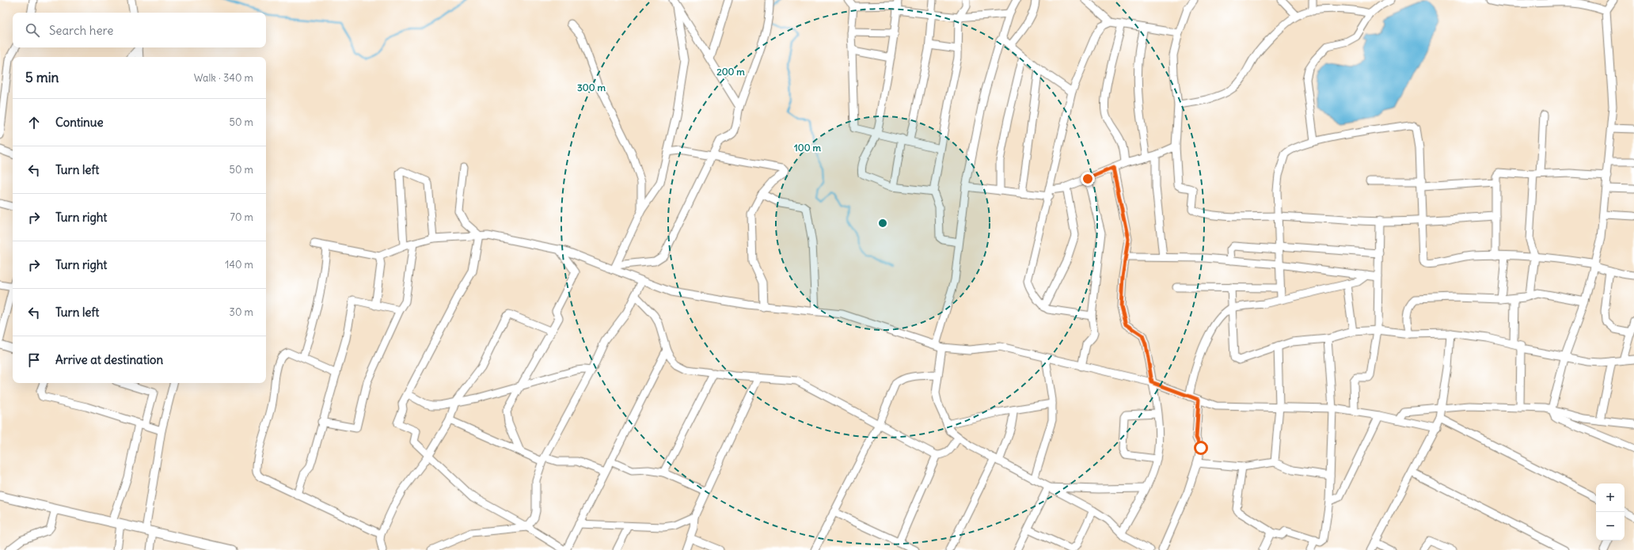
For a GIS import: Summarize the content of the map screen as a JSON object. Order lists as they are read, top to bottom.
{
  "page": {
    "search": "Search here",
    "heading": ["5 min", "Walk · 340 m"],
    "list": [
      ["Continue", "50 m"],
      ["Turn left", "50 m"],
      ["Turn right", "70 m"],
      ["Turn right", "140 m"],
      ["Turn left", "30 m"],
      "Arrive at destination"
    ],
    "map_buttons": ["+", "−"]
  },
  "rings": ["200 m", "300 m", "100 m"]
}
